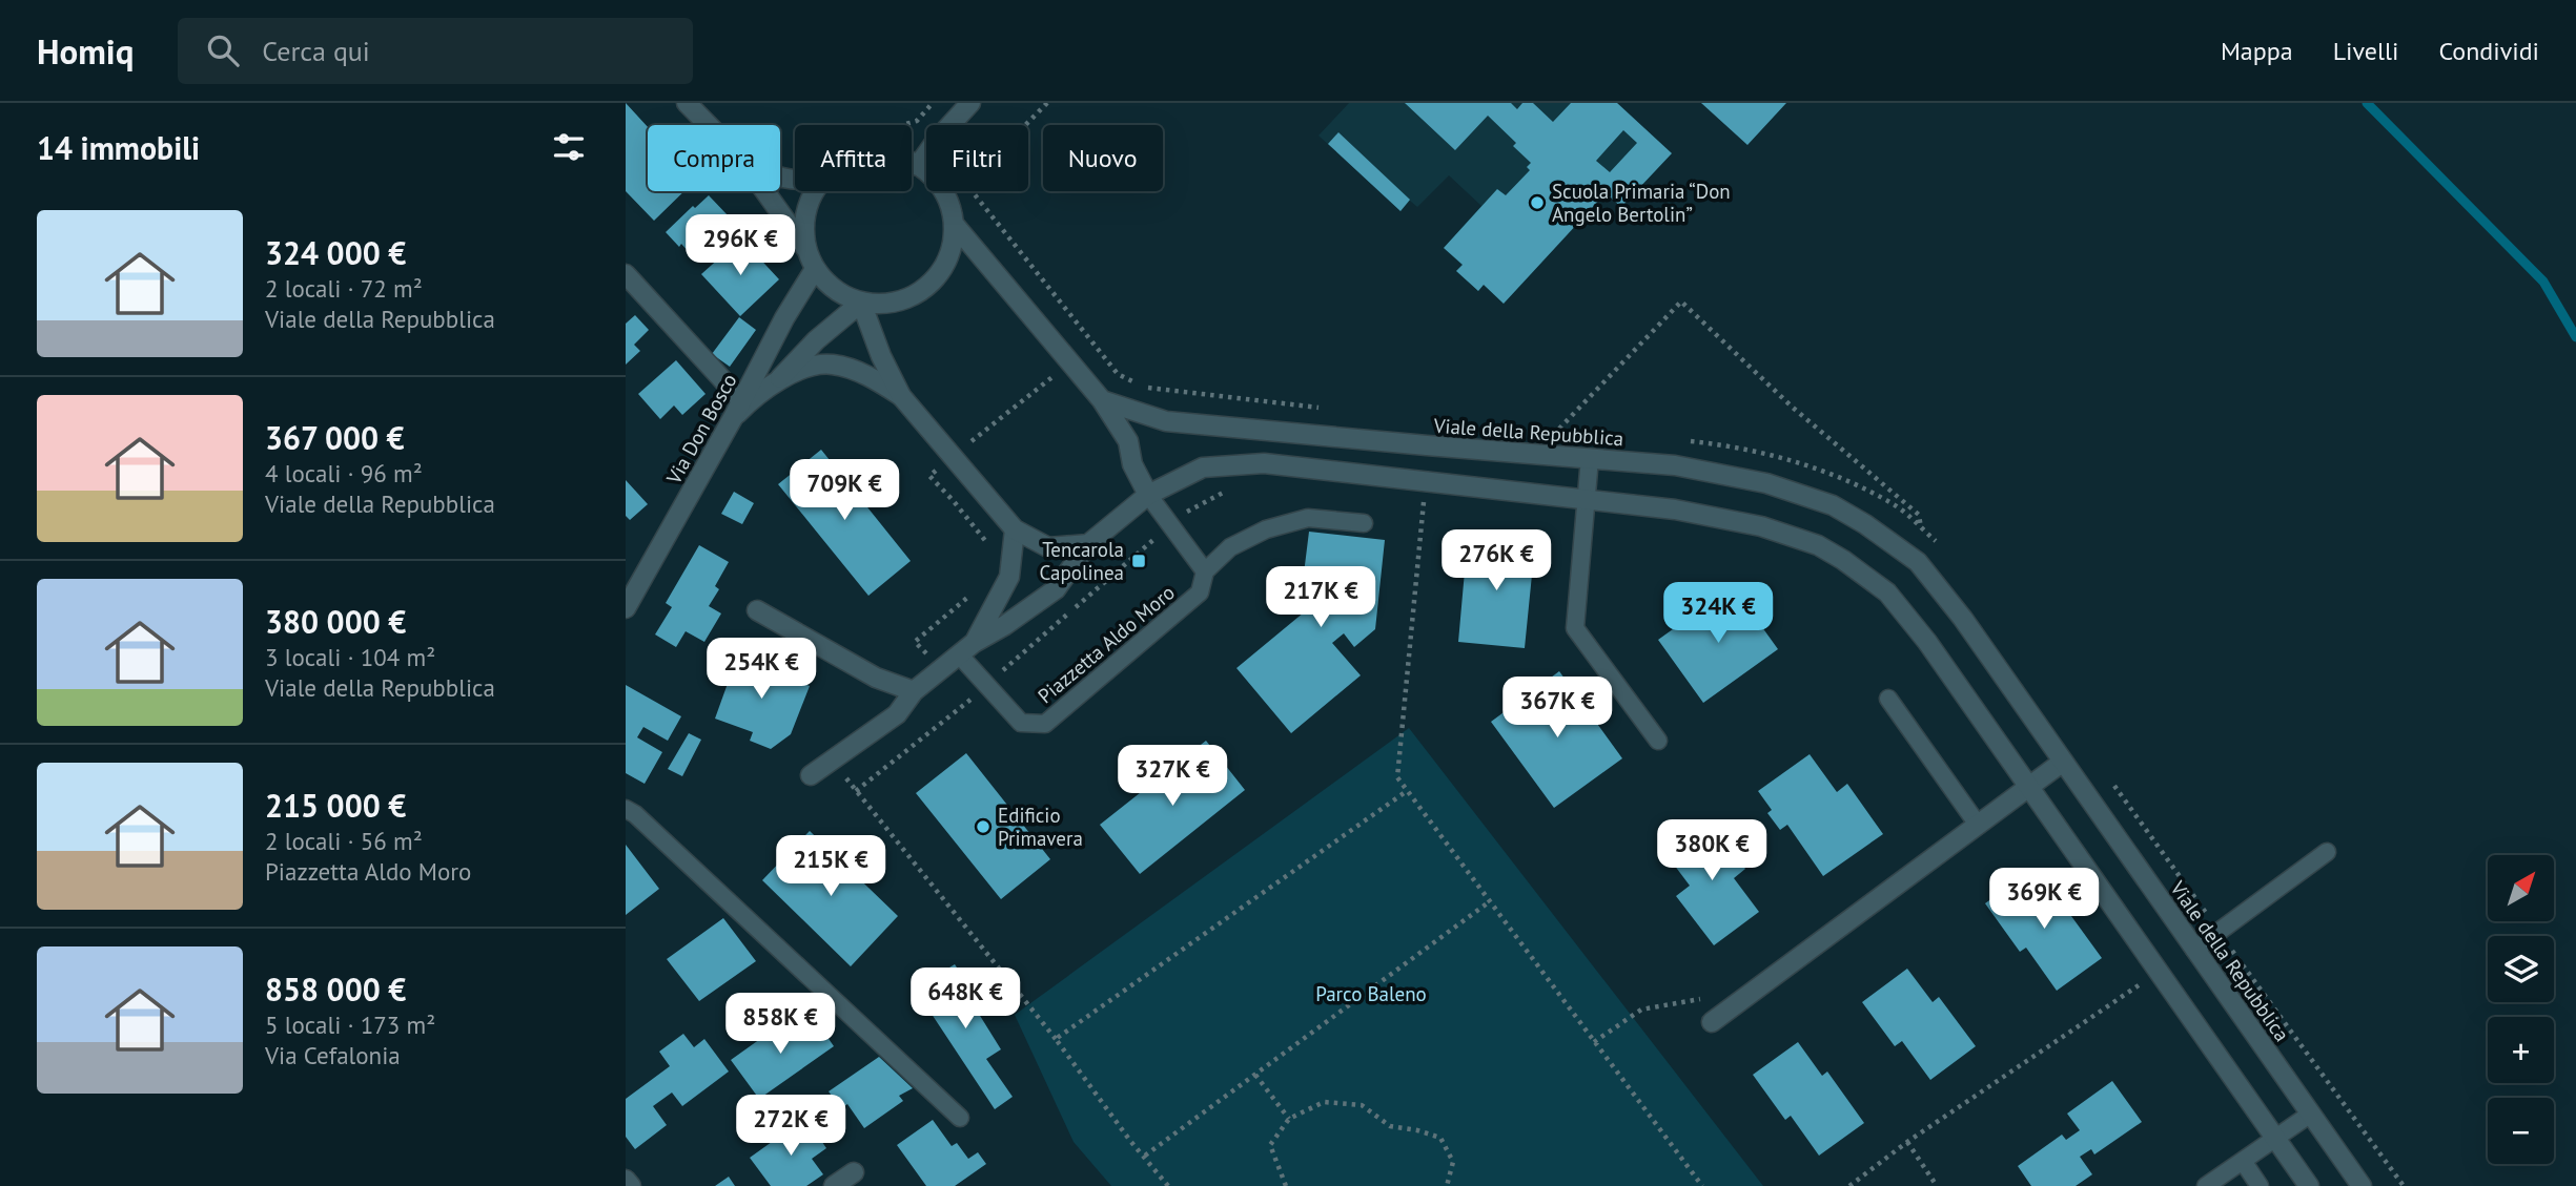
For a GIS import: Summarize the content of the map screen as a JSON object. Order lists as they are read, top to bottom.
{
  "streets": {
    "street": ["Via Don Bosco", "Viale della Repubblica"],
    "lane": ["Piazzetta Aldo Moro"]
  },
  "parks": ["Parco Baleno"],
  "places": {
    "other": ["Scuola Primaria “Don Angelo Bertolin”", "Edificio Primavera"],
    "transit": ["Tencarola Capolinea"]
  },
  "north": "top right",
  "page": {
    "header": "Homiq",
    "search": "Cerca qui",
    "nav": ["Mappa", "Livelli", "Condividi"],
    "heading": "14 immobili",
    "chip": [
      "Compra",
      "Affitta",
      "Filtri",
      "Nuovo"
    ],
    "list": [
      {
        "name": "324 000 €",
        "note": "2 locali · 72 m² · Viale della Repubblica"
      },
      {
        "name": "367 000 €",
        "note": "4 locali · 96 m² · Viale della Repubblica"
      },
      {
        "name": "380 000 €",
        "note": "3 locali · 104 m² · Viale della Repubblica"
      },
      {
        "name": "215 000 €",
        "note": "2 locali · 56 m² · Piazzetta Aldo Moro"
      },
      {
        "name": "858 000 €",
        "note": "5 locali · 173 m² · Via Cefalonia"
      }
    ],
    "price": [
      "296K €",
      "709K €",
      "276K €",
      "217K €",
      "324K €",
      "254K €",
      "367K €",
      "327K €",
      "380K €",
      "215K €",
      "369K €",
      "648K €",
      "858K €",
      "272K €"
    ],
    "map_buttons": ["+", "−"]
  }
}
